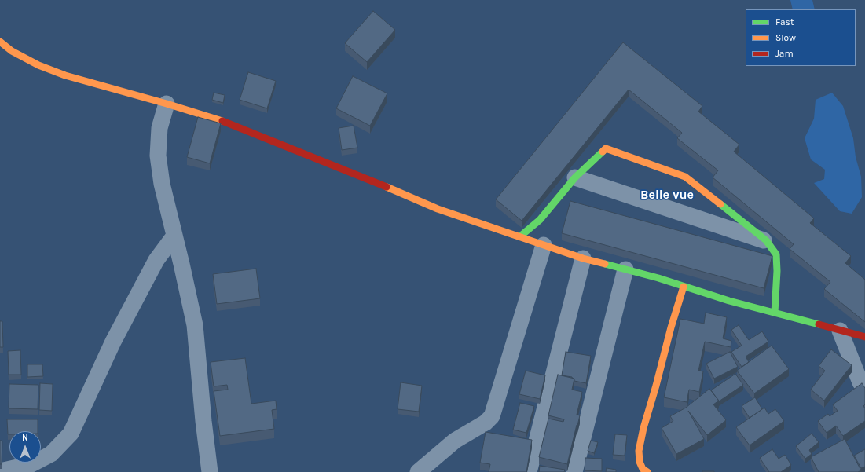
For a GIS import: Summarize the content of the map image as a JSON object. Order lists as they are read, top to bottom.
{
  "districts": ["Belle vue"],
  "legend": ["Fast", "Slow", "Jam"],
  "north": "top"
}
